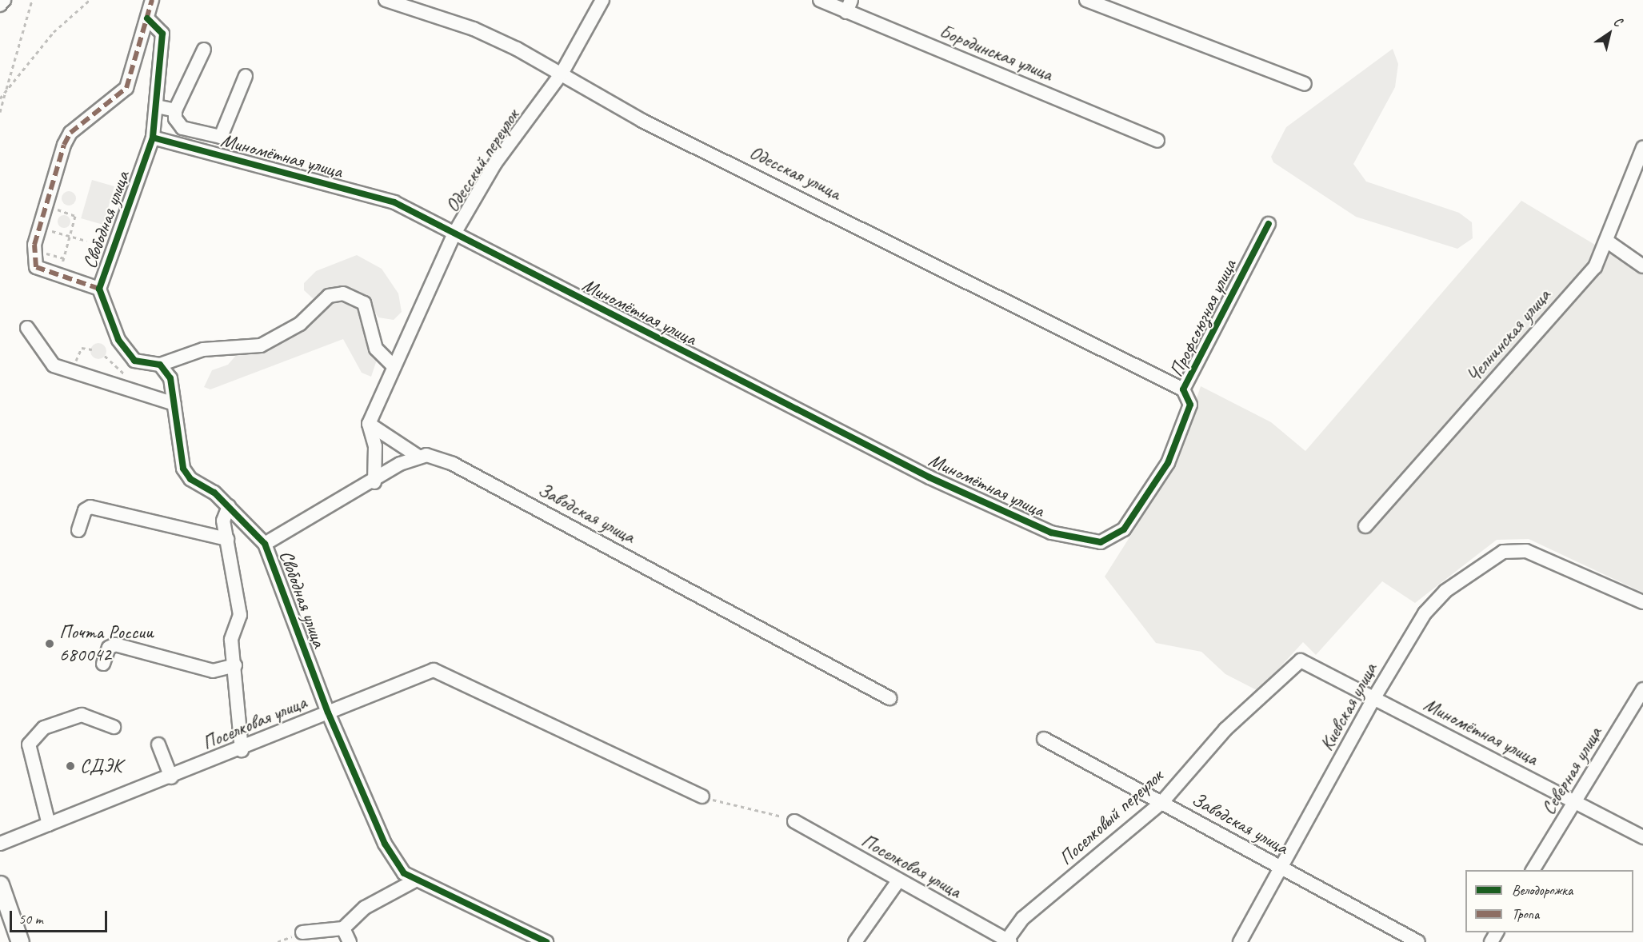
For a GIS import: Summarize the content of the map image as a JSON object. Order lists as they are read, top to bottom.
{
  "streets": {
    "street": [
      "Бородинская улица",
      "Миномётная улица",
      "Одесский переулок",
      "Одесская улица",
      "Свободная улица",
      "Профсоюзная улица",
      "Челнинская улица",
      "Заводская улица",
      "Киевская улица",
      "Поселковая улица",
      "Северная улица",
      "Поселковый переулок"
    ]
  },
  "crossings": [
    ["Миномётная улица", "Одесский переулок"],
    ["Миномётная улица", "Свободная улица"],
    ["Миномётная улица", "Профсоюзная улица"],
    ["Миномётная улица", "Киевская улица"],
    ["Миномётная улица", "Северная улица"],
    ["Миномётная улица", "Поселковый переулок"],
    ["Одесский переулок", "Одесская улица"],
    ["Одесская улица", "Профсоюзная улица"],
    ["Свободная улица", "Поселковая улица"],
    ["Заводская улица", "Киевская улица"],
    ["Заводская улица", "Поселковый переулок"],
    ["Поселковая улица", "Поселковый переулок"]
  ],
  "places": ["Почта России 680042", "СДЭК"],
  "legend": ["Велодорожка", "Тропа"],
  "scale_bar": "50 m",
  "north": "top right"
}
